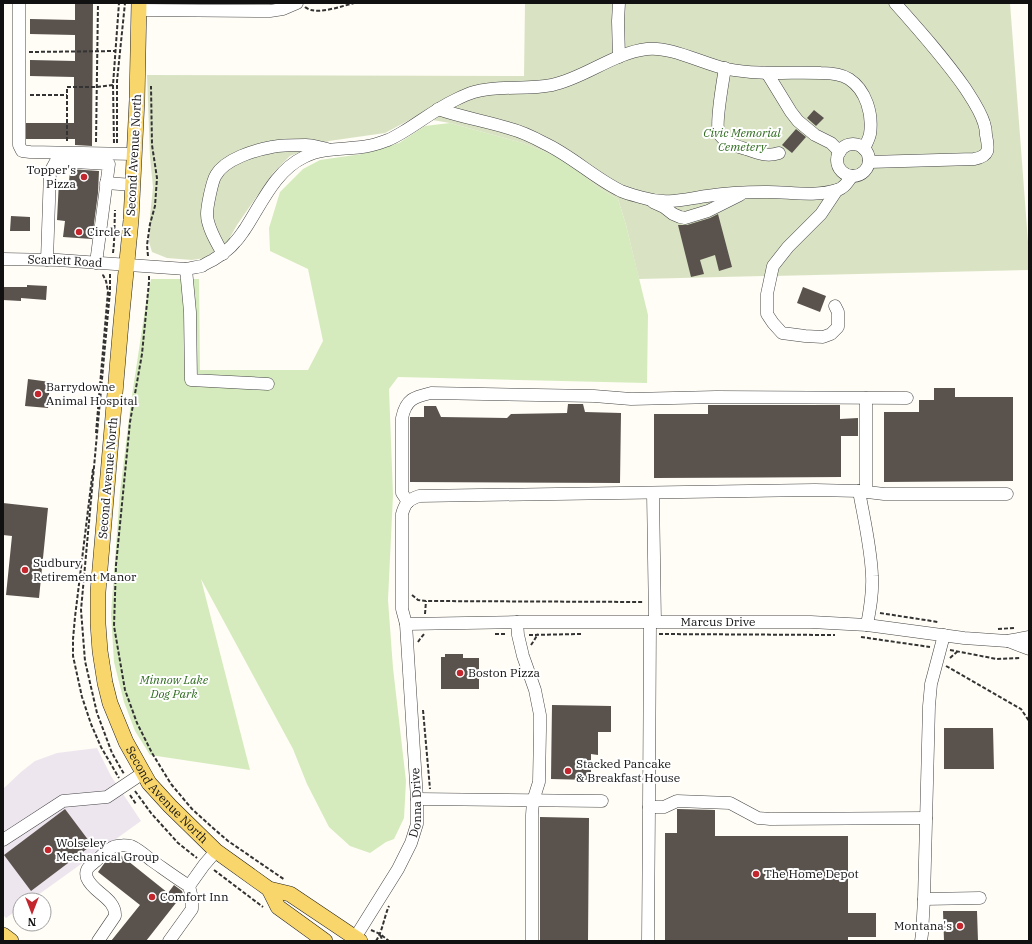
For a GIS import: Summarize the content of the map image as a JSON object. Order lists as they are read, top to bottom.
{
  "streets": {
    "main road": ["Second Avenue North"],
    "street": ["Scarlett Road", "Marcus Drive", "Donna Drive"]
  },
  "crossings": [
    ["Second Avenue North", "Scarlett Road"],
    ["Second Avenue North", "Donna Drive"],
    ["Marcus Drive", "Donna Drive"]
  ],
  "parks": ["Civic Memorial Cemetery", "Minnow Lake Dog Park"],
  "places": [
    "Topper's Pizza",
    "Circle K",
    "Barrydowne Animal Hospital",
    "Sudbury Retirement Manor",
    "Boston Pizza",
    "Stacked Pancake & Breakfast House",
    "Wolseley Mechanical Group",
    "The Home Depot",
    "Comfort Inn",
    "Montana's"
  ],
  "north": "bottom"
}
